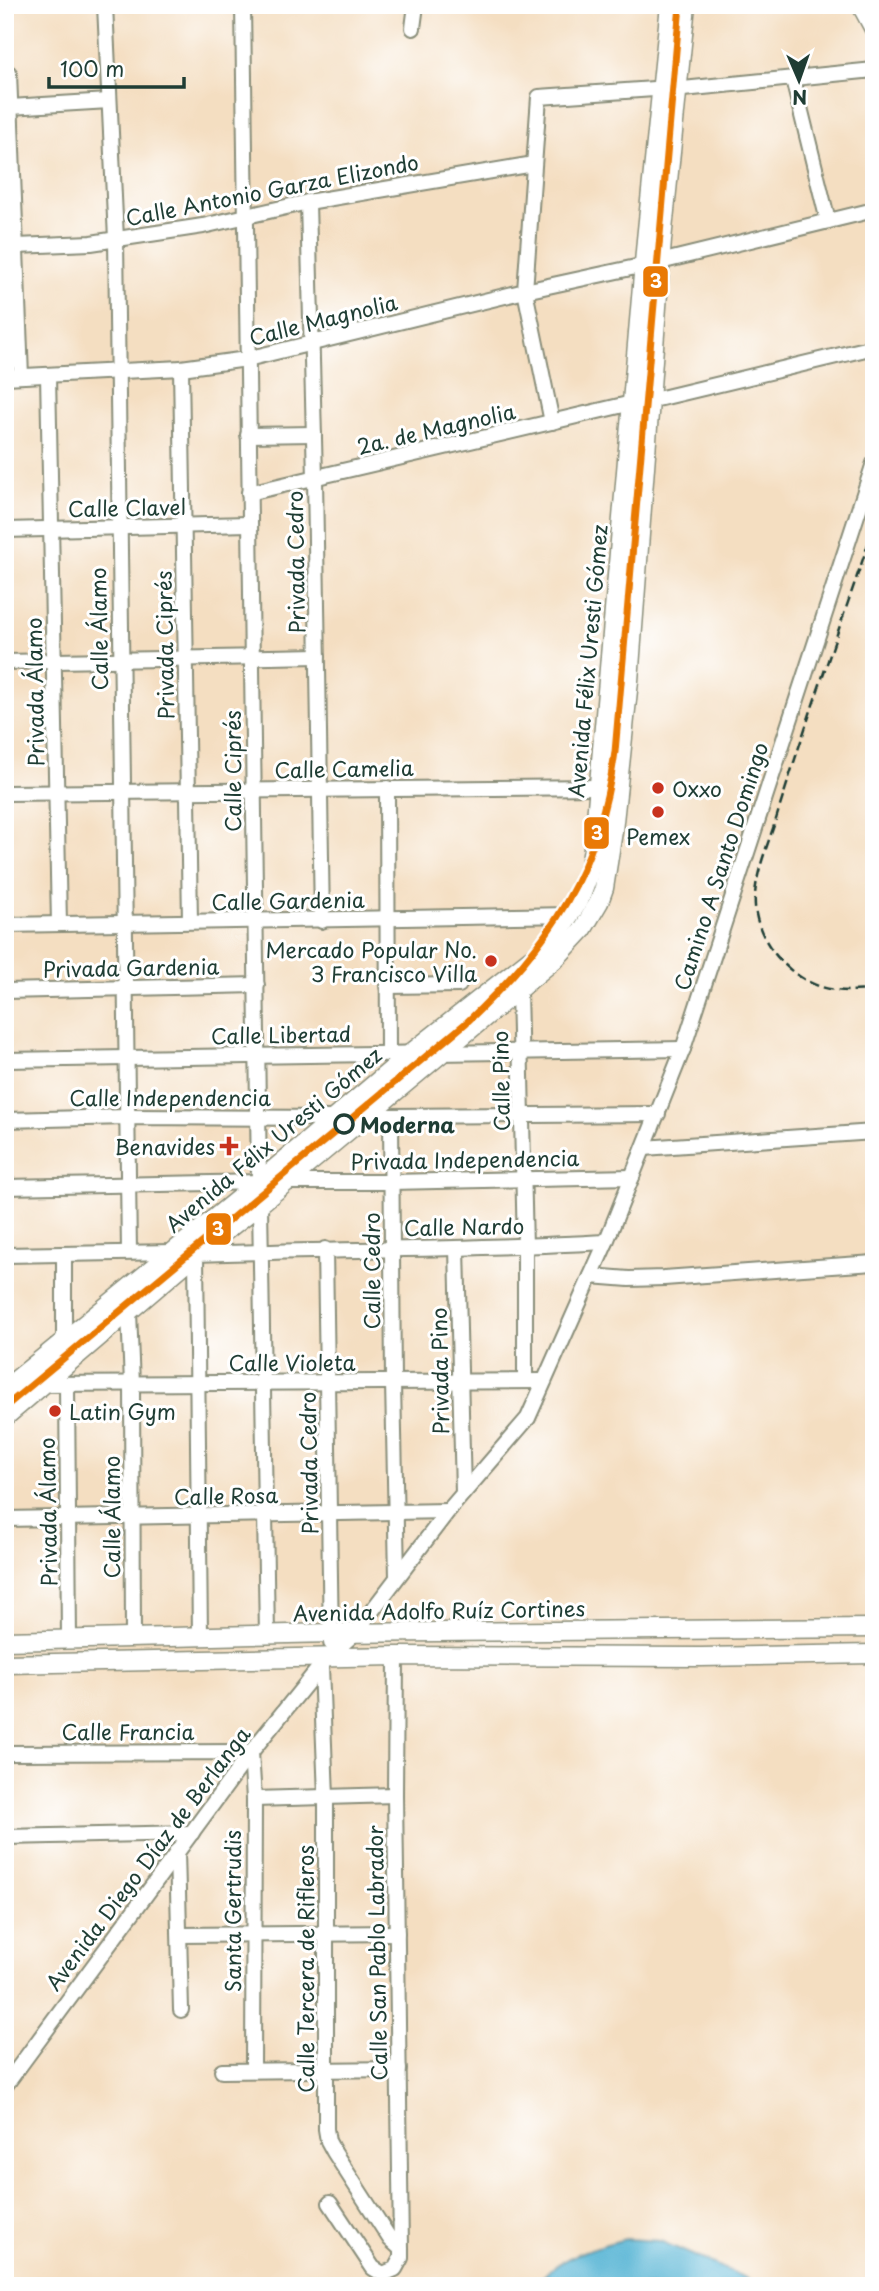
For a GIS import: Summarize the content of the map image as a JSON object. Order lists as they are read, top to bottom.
{
  "streets": {
    "main road": ["Avenida Félix Uresti Gómez", "Avenida Adolfo Ruíz Cortines"],
    "street": [
      "Calle Antonio Garza Elizondo",
      "Calle Magnolia",
      "2a. de Magnolia",
      "Calle Clavel",
      "Privada Cedro",
      "Calle Álamo",
      "Privada Ciprés",
      "Privada Álamo",
      "Calle Camelia",
      "Calle Ciprés",
      "Camino A Santo Domingo",
      "Calle Gardenia",
      "Privada Gardenia",
      "Calle Libertad",
      "Calle Pino",
      "Calle Independencia",
      "Privada Independencia",
      "Calle Nardo",
      "Calle Cedro",
      "Calle Violeta",
      "Privada Pino",
      "Calle Rosa",
      "Calle Francia",
      "Avenida Diego Díaz de Berlanga",
      "Santa Gertrudis",
      "Calle San Pablo Labrador",
      "Calle Tercera de Rifleros"
    ]
  },
  "crossings": [
    ["Calle Antonio Garza Elizondo", "Privada Cedro"],
    ["Calle Antonio Garza Elizondo", "Calle Álamo"],
    ["Calle Antonio Garza Elizondo", "Calle Ciprés"],
    ["Calle Magnolia", "Privada Cedro"],
    ["Calle Magnolia", "Calle Álamo"],
    ["Calle Magnolia", "Privada Ciprés"],
    ["Calle Magnolia", "Avenida Félix Uresti Gómez"],
    ["Calle Magnolia", "Privada Álamo"],
    ["Calle Magnolia", "Calle Ciprés"],
    ["2a. de Magnolia", "Privada Cedro"],
    ["2a. de Magnolia", "Avenida Félix Uresti Gómez"],
    ["2a. de Magnolia", "Calle Ciprés"],
    ["Calle Clavel", "Calle Álamo"],
    ["Calle Clavel", "Privada Ciprés"],
    ["Calle Clavel", "Privada Álamo"],
    ["Calle Clavel", "Calle Ciprés"],
    ["Privada Cedro", "Calle Camelia"],
    ["Privada Cedro", "Calle Gardenia"],
    ["Privada Cedro", "Calle Nardo"],
    ["Privada Cedro", "Calle Violeta"],
    ["Privada Cedro", "Calle Rosa"],
    ["Privada Cedro", "Avenida Adolfo Ruíz Cortines"],
    ["Privada Cedro", "Avenida Diego Díaz de Berlanga"],
    ["Calle Álamo", "Avenida Félix Uresti Gómez"],
    ["Calle Álamo", "Calle Camelia"],
    ["Calle Álamo", "Calle Gardenia"],
    ["Calle Álamo", "Privada Gardenia"],
    ["Calle Álamo", "Calle Libertad"],
    ["Calle Álamo", "Calle Independencia"],
    ["Calle Álamo", "Privada Independencia"],
    ["Calle Álamo", "Calle Violeta"],
    ["Calle Álamo", "Calle Rosa"],
    ["Calle Álamo", "Avenida Adolfo Ruíz Cortines"],
    ["Privada Ciprés", "Calle Camelia"],
    ["Privada Ciprés", "Calle Gardenia"],
    ["Avenida Félix Uresti Gómez", "Calle Camelia"],
    ["Avenida Félix Uresti Gómez", "Calle Ciprés"],
    ["Avenida Félix Uresti Gómez", "Calle Gardenia"],
    ["Avenida Félix Uresti Gómez", "Calle Libertad"],
    ["Avenida Félix Uresti Gómez", "Calle Pino"],
    ["Avenida Félix Uresti Gómez", "Calle Independencia"],
    ["Avenida Félix Uresti Gómez", "Privada Independencia"],
    ["Avenida Félix Uresti Gómez", "Calle Nardo"],
    ["Avenida Félix Uresti Gómez", "Calle Violeta"],
    ["Privada Álamo", "Calle Camelia"],
    ["Privada Álamo", "Calle Gardenia"],
    ["Privada Álamo", "Calle Violeta"],
    ["Privada Álamo", "Calle Rosa"],
    ["Privada Álamo", "Avenida Adolfo Ruíz Cortines"],
    ["Calle Camelia", "Calle Ciprés"],
    ["Calle Ciprés", "Calle Gardenia"],
    ["Calle Ciprés", "Privada Gardenia"],
    ["Calle Ciprés", "Calle Libertad"],
    ["Calle Ciprés", "Calle Independencia"],
    ["Calle Ciprés", "Privada Independencia"],
    ["Camino A Santo Domingo", "Calle Libertad"],
    ["Camino A Santo Domingo", "Privada Independencia"],
    ["Camino A Santo Domingo", "Calle Nardo"],
    ["Calle Libertad", "Calle Pino"],
    ["Calle Pino", "Privada Independencia"],
    ["Calle Pino", "Calle Nardo"],
    ["Calle Pino", "Calle Violeta"],
    ["Privada Independencia", "Calle Cedro"],
    ["Calle Nardo", "Calle Cedro"],
    ["Calle Nardo", "Privada Pino"],
    ["Calle Cedro", "Calle Violeta"],
    ["Calle Cedro", "Calle Rosa"],
    ["Calle Violeta", "Privada Pino"],
    ["Avenida Adolfo Ruíz Cortines", "Avenida Diego Díaz de Berlanga"],
    ["Calle Francia", "Avenida Diego Díaz de Berlanga"],
    ["Calle Francia", "Santa Gertrudis"],
    ["Avenida Diego Díaz de Berlanga", "Santa Gertrudis"],
    ["Avenida Diego Díaz de Berlanga", "Calle Tercera de Rifleros"],
    ["Calle San Pablo Labrador", "Calle Tercera de Rifleros"]
  ],
  "places": {
    "other": [
      "Oxxo",
      "Pemex",
      "Mercado Popular No. 3 Francisco Villa",
      "Moderna",
      "Latin Gym"
    ],
    "health": ["Benavides"]
  },
  "lines": ["metro line 3"],
  "scale_bar": "100 m",
  "north": "bottom"
}
